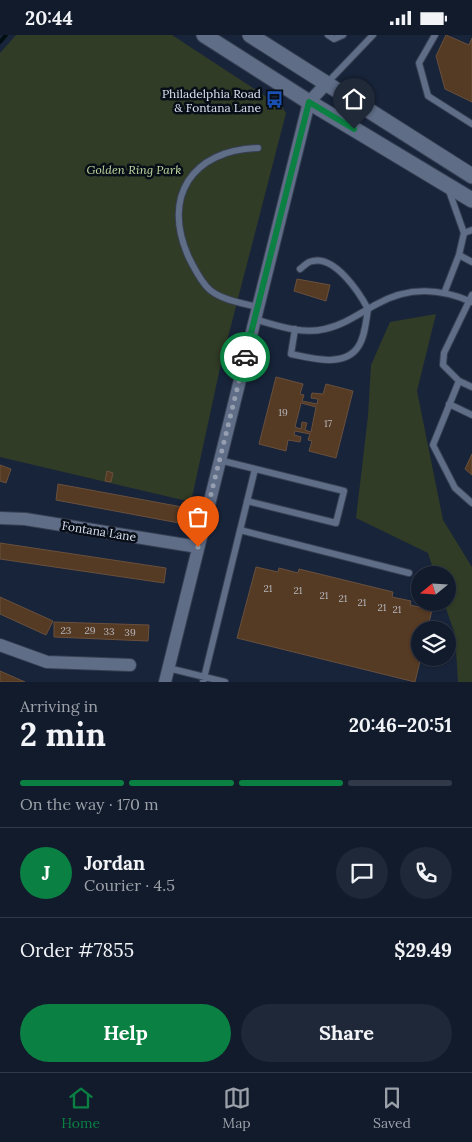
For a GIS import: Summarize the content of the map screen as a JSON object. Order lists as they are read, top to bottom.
{
  "streets": {
    "street": ["Fontana Lane"]
  },
  "parks": ["Golden Ring Park"],
  "places": {
    "bus stop": ["Philadelphia Road & Fontana Lane"]
  },
  "house_numbers": [
    "19",
    "17",
    "21",
    "21",
    "21",
    "21",
    "21",
    "21",
    "21",
    "23",
    "29",
    "33",
    "39"
  ],
  "north": "left",
  "page": {
    "status": "20:44",
    "heading": ["2 min", "Arriving in", "20:46–20:51"],
    "panel": [
      "Jordan",
      "Courier · 4.5",
      "Order #7855",
      "$29.49"
    ],
    "bar": "On the way · 170 m",
    "round": "J",
    "buttons": ["Help", "Share"],
    "tabs": ["Home", "Map", "Saved"]
  }
}
